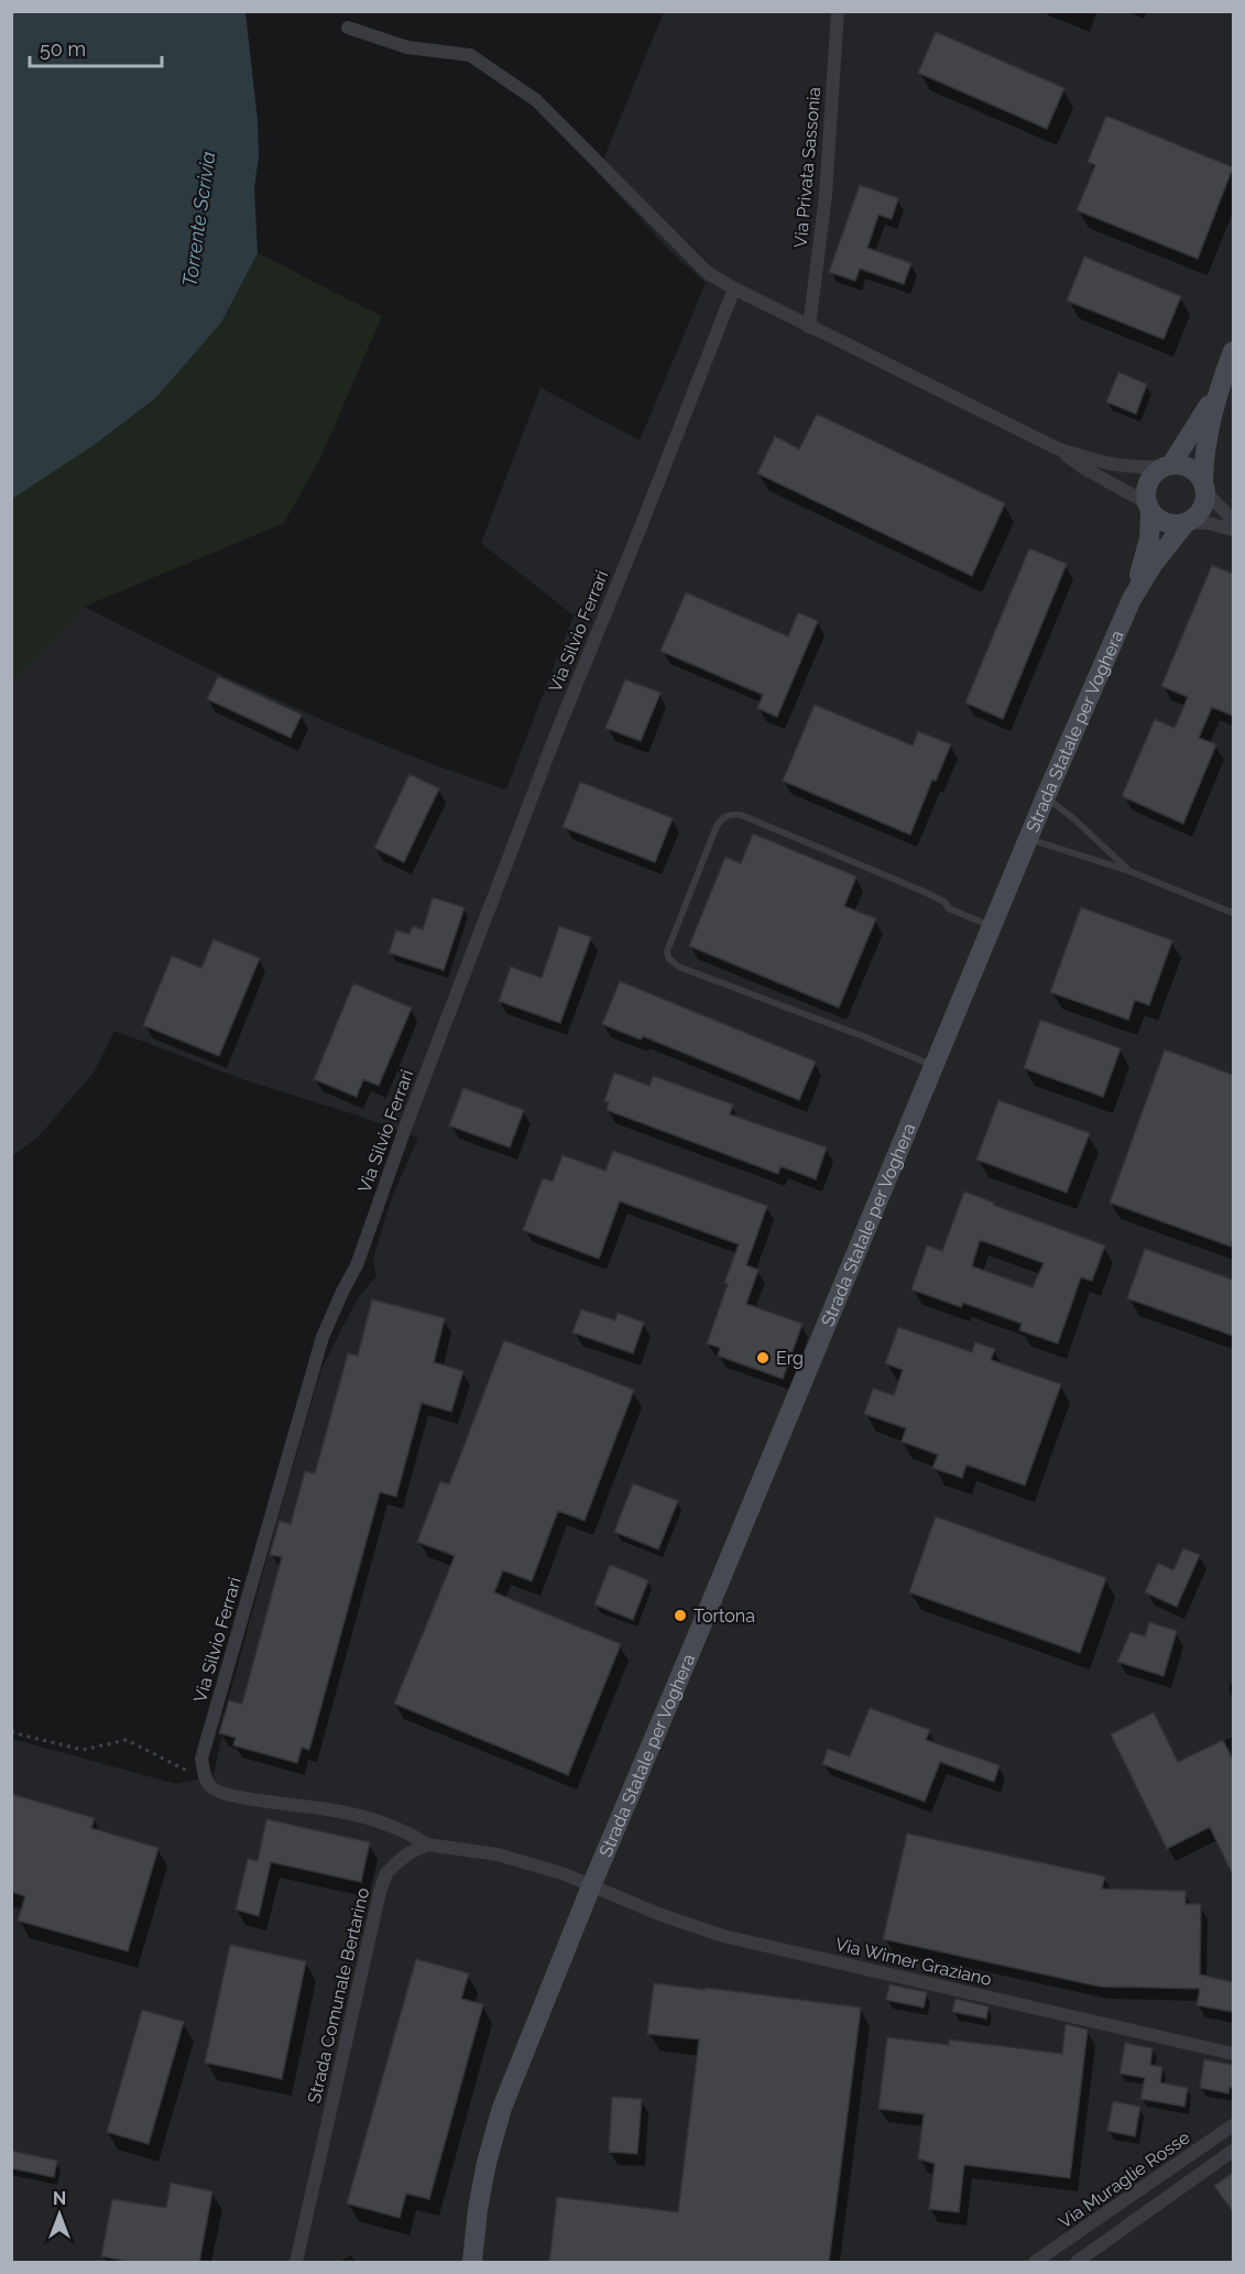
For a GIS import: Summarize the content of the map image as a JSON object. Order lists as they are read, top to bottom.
{
  "streets": {
    "main road": ["Strada Statale per Voghera"],
    "street": [
      "Via Privata Sassonia",
      "Via Silvio Ferrari",
      "Via Wimer Graziano",
      "Strada Comunale Bertarino",
      "Via Muraglie Rosse"
    ]
  },
  "crossings": [
    ["Strada Statale per Voghera", "Via Wimer Graziano"]
  ],
  "water": ["Torrente Scrivia"],
  "places": ["Erg", "Tortona"],
  "scale_bar": "50 m",
  "north": "top"
}
